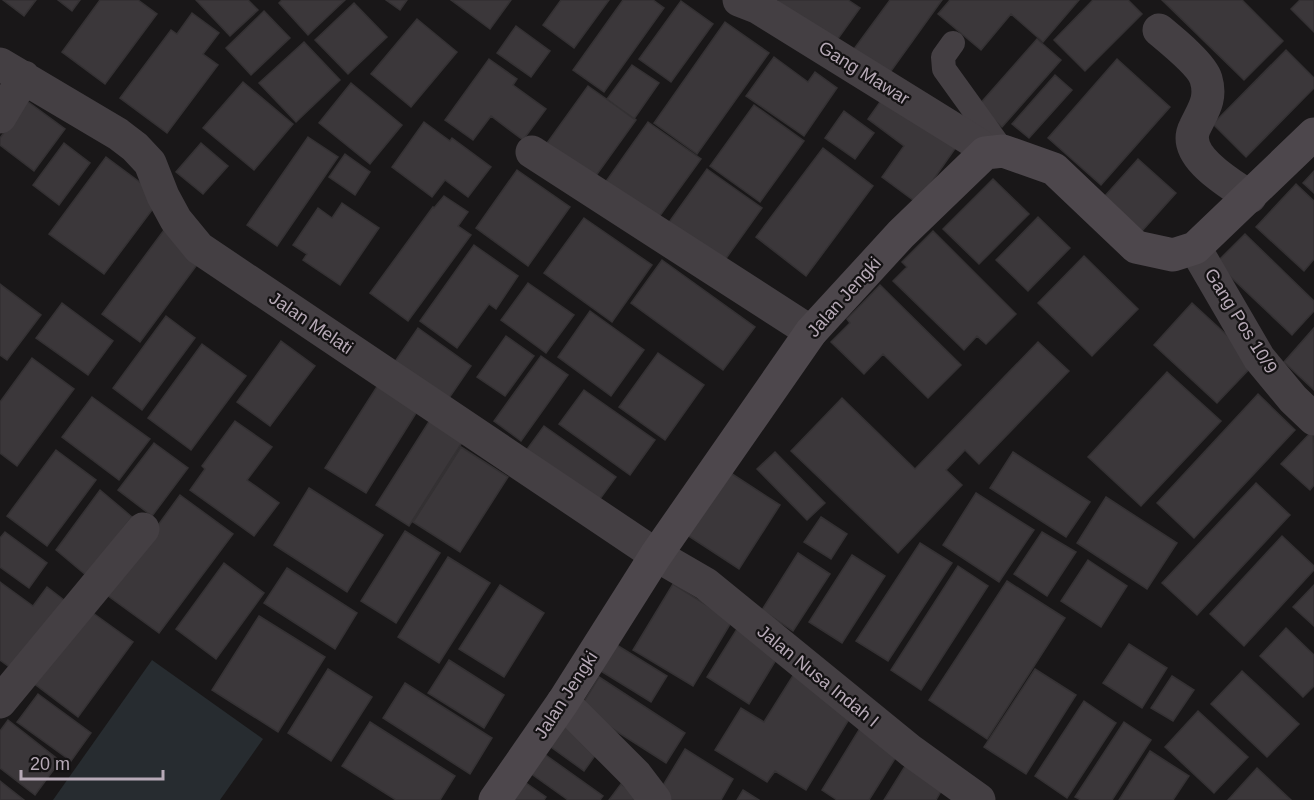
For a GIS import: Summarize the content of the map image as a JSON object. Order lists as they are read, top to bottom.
{
  "streets": {
    "street": [
      "Gang Mawar",
      "Jalan Jengki",
      "Gang Pos 10/9",
      "Jalan Melati",
      "Jalan Nusa Indah I"
    ]
  },
  "crossings": [
    ["Gang Mawar", "Jalan Jengki"],
    ["Jalan Jengki", "Jalan Melati"],
    ["Jalan Jengki", "Jalan Nusa Indah I"],
    ["Jalan Melati", "Jalan Nusa Indah I"]
  ],
  "scale_bar": "20 m"
}
